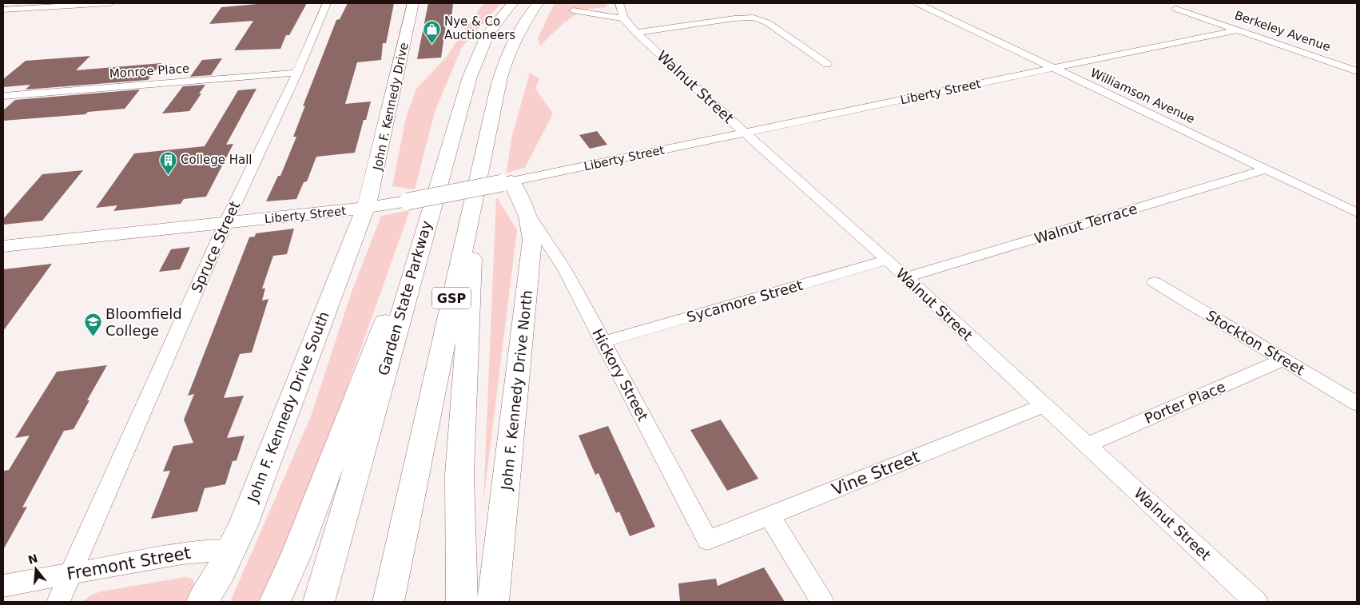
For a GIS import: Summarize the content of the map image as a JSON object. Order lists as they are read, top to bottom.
{
  "streets": {
    "main road": [
      "Liberty Street",
      "John F. Kennedy Drive",
      "Garden State Parkway",
      "GSP",
      "John F. Kennedy Drive North",
      "John F. Kennedy Drive South"
    ],
    "street": [
      "Berkeley Avenue",
      "Monroe Place",
      "Walnut Street",
      "Williamson Avenue",
      "Walnut Terrace",
      "Spruce Street",
      "Sycamore Street",
      "Stockton Street",
      "Hickory Street",
      "Porter Place",
      "Vine Street",
      "Fremont Street"
    ]
  },
  "crossings": [
    ["Berkeley Avenue", "Liberty Street"],
    ["Monroe Place", "Spruce Street"],
    ["Walnut Street", "Liberty Street"],
    ["Walnut Street", "Walnut Terrace"],
    ["Walnut Street", "Sycamore Street"],
    ["Walnut Street", "Porter Place"],
    ["Walnut Street", "Vine Street"],
    ["Liberty Street", "Williamson Avenue"],
    ["Liberty Street", "John F. Kennedy Drive"],
    ["Liberty Street", "Spruce Street"],
    ["Liberty Street", "John F. Kennedy Drive North"],
    ["Liberty Street", "John F. Kennedy Drive South"],
    ["Williamson Avenue", "Walnut Terrace"],
    ["John F. Kennedy Drive", "John F. Kennedy Drive South"],
    ["Spruce Street", "Fremont Street"],
    ["Sycamore Street", "Hickory Street"],
    ["Stockton Street", "Porter Place"],
    ["Hickory Street", "John F. Kennedy Drive North"],
    ["Hickory Street", "Vine Street"],
    ["John F. Kennedy Drive South", "Fremont Street"]
  ],
  "places": {
    "shop": ["Nye & Co Auctioneers"],
    "building": ["College Hall"],
    "school or university": ["Bloomfield College"]
  },
  "north": "top"
}
